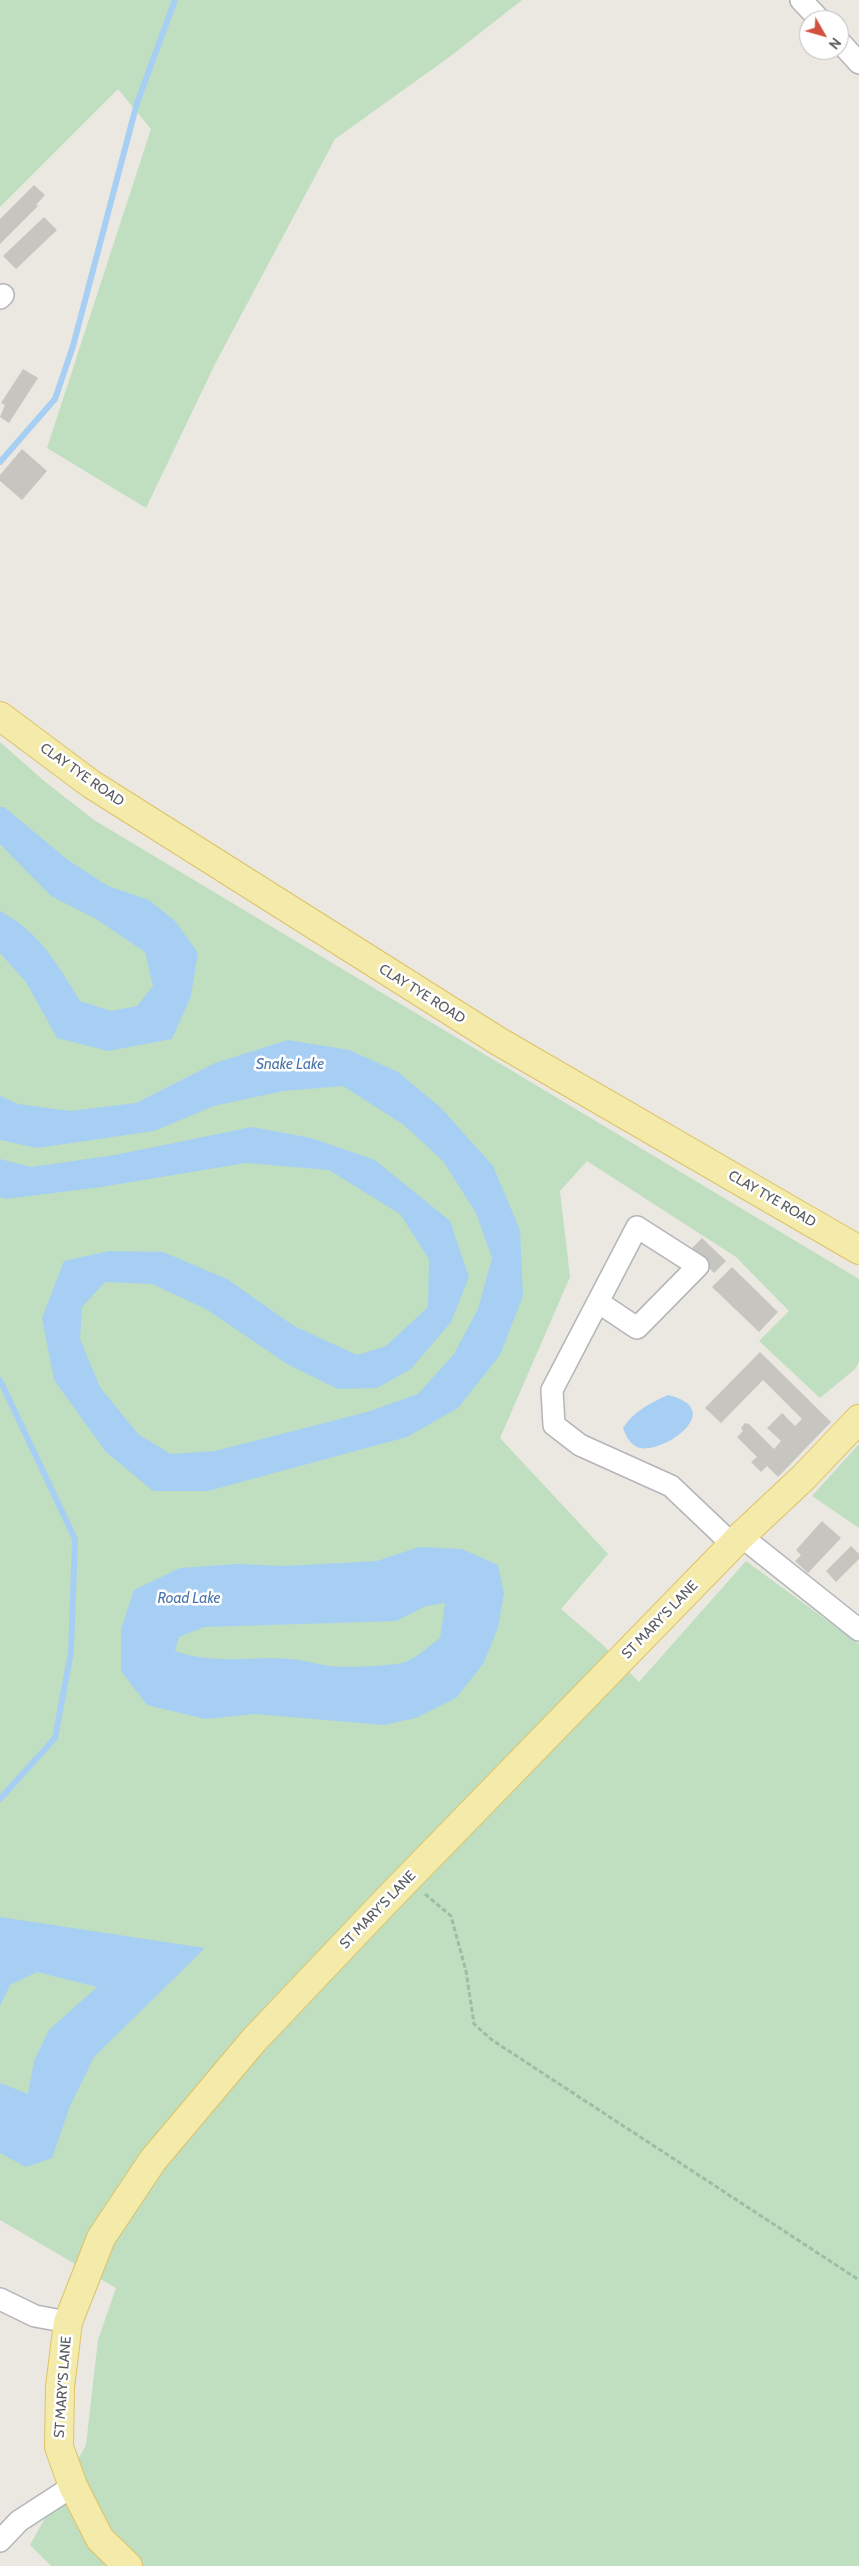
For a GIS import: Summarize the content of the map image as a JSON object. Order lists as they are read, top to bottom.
{
  "streets": {
    "main road": ["CLAY TYE ROAD", "ST MARY'S LANE"]
  },
  "water": ["Snake Lake", "Road Lake"],
  "north": "bottom right"
}
